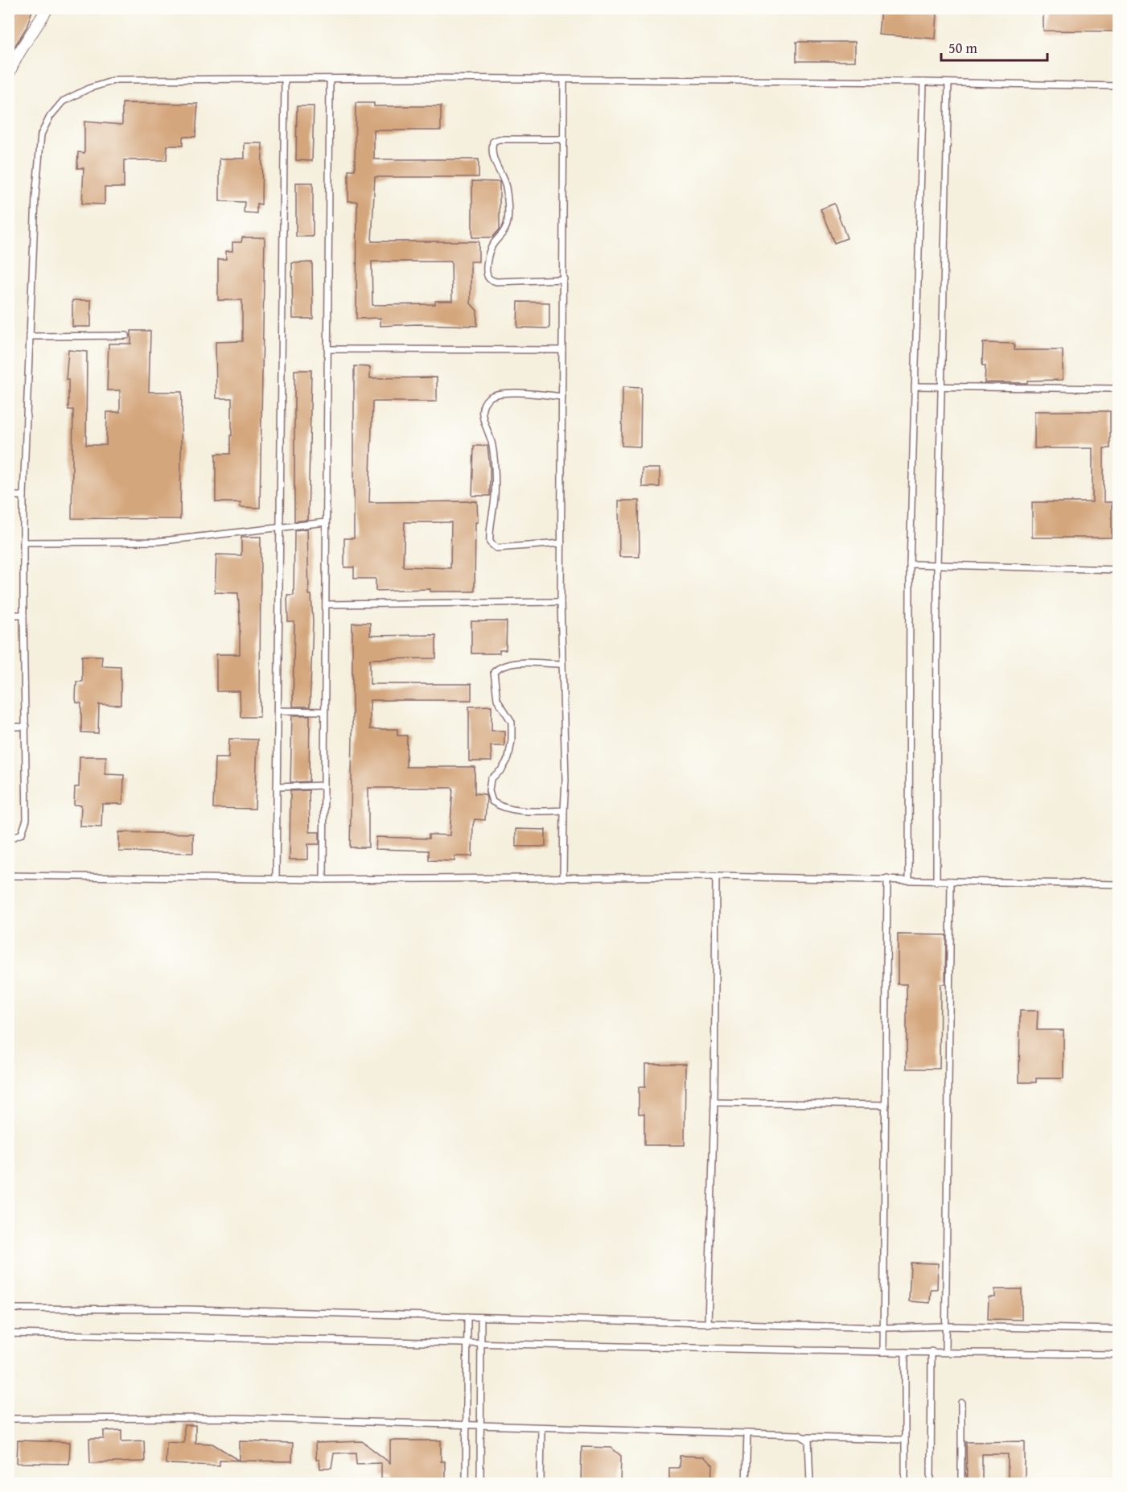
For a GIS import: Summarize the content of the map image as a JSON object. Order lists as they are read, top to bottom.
{
  "scale_bar": "50 m"
}
